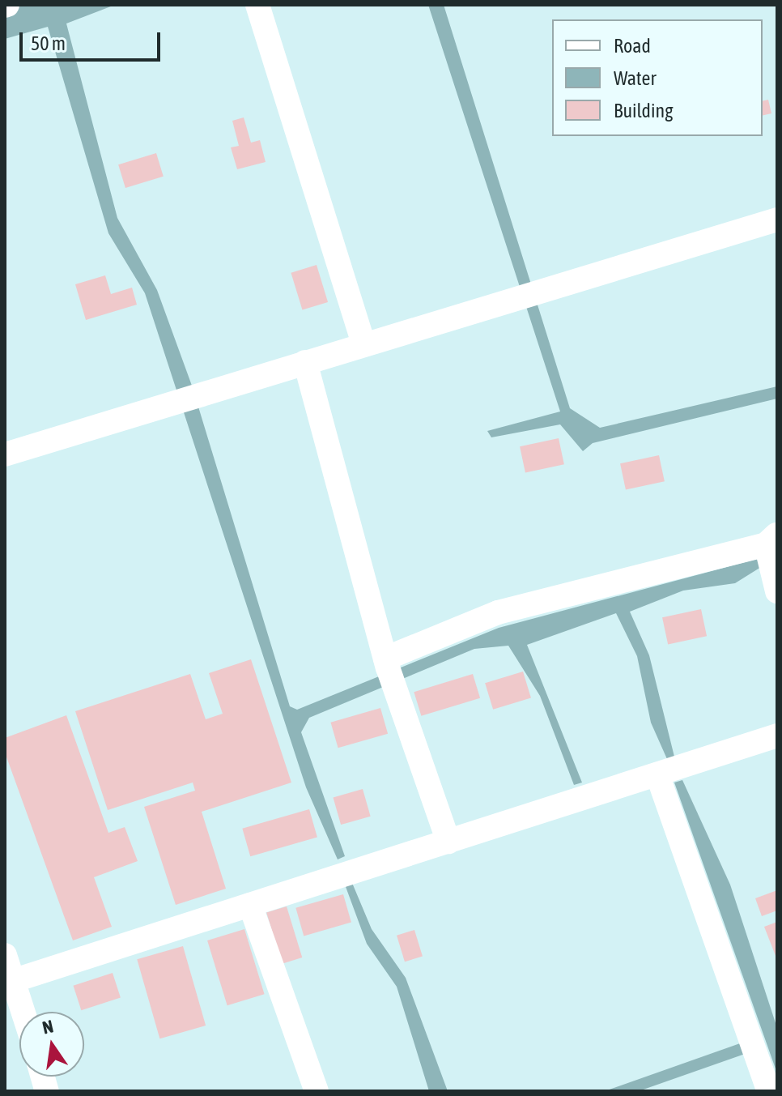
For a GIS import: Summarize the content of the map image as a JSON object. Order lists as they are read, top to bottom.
{
  "legend": ["Road", "Water", "Building"],
  "scale_bar": "50 m",
  "north": "top"
}
